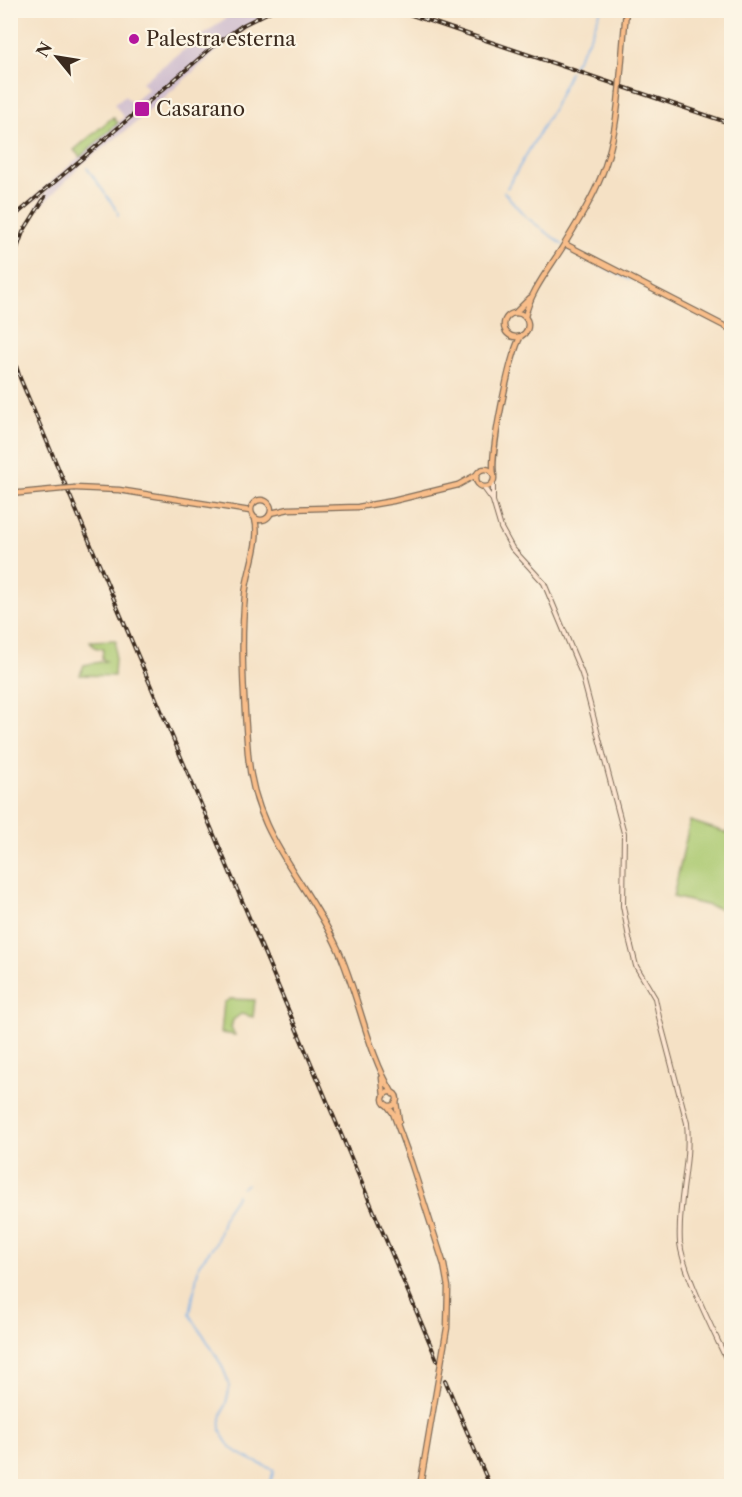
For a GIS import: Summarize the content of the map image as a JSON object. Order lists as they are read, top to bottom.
{
  "places": {
    "other": ["Palestra esterna"],
    "transit": ["Casarano"]
  },
  "north": "top left"
}
